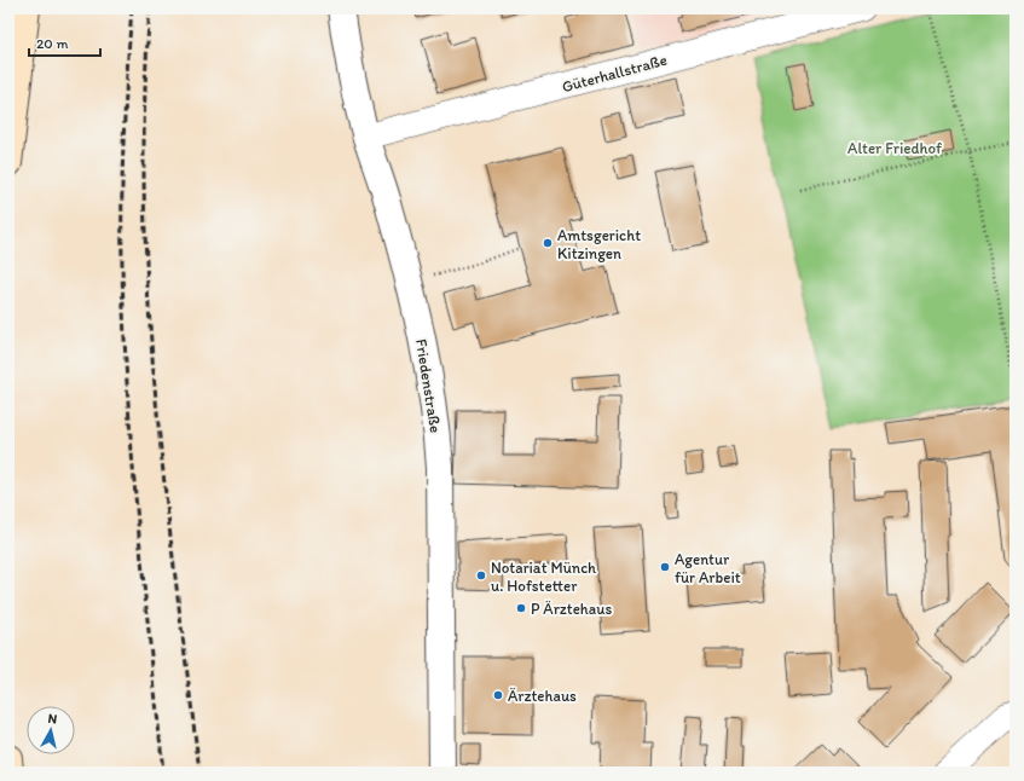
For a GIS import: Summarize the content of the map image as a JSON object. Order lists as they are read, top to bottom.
{
  "streets": {
    "street": ["Güterhallstraße", "Friedenstraße"]
  },
  "crossings": [
    ["Güterhallstraße", "Friedenstraße"]
  ],
  "parks": ["Alter Friedhof"],
  "places": [
    "Amtsgericht Kitzingen",
    "Agentur für Arbeit",
    "Notariat Münch u. Hofstetter",
    "P Ärztehaus",
    "Ärztehaus"
  ],
  "scale_bar": "20 m",
  "north": "top"
}
